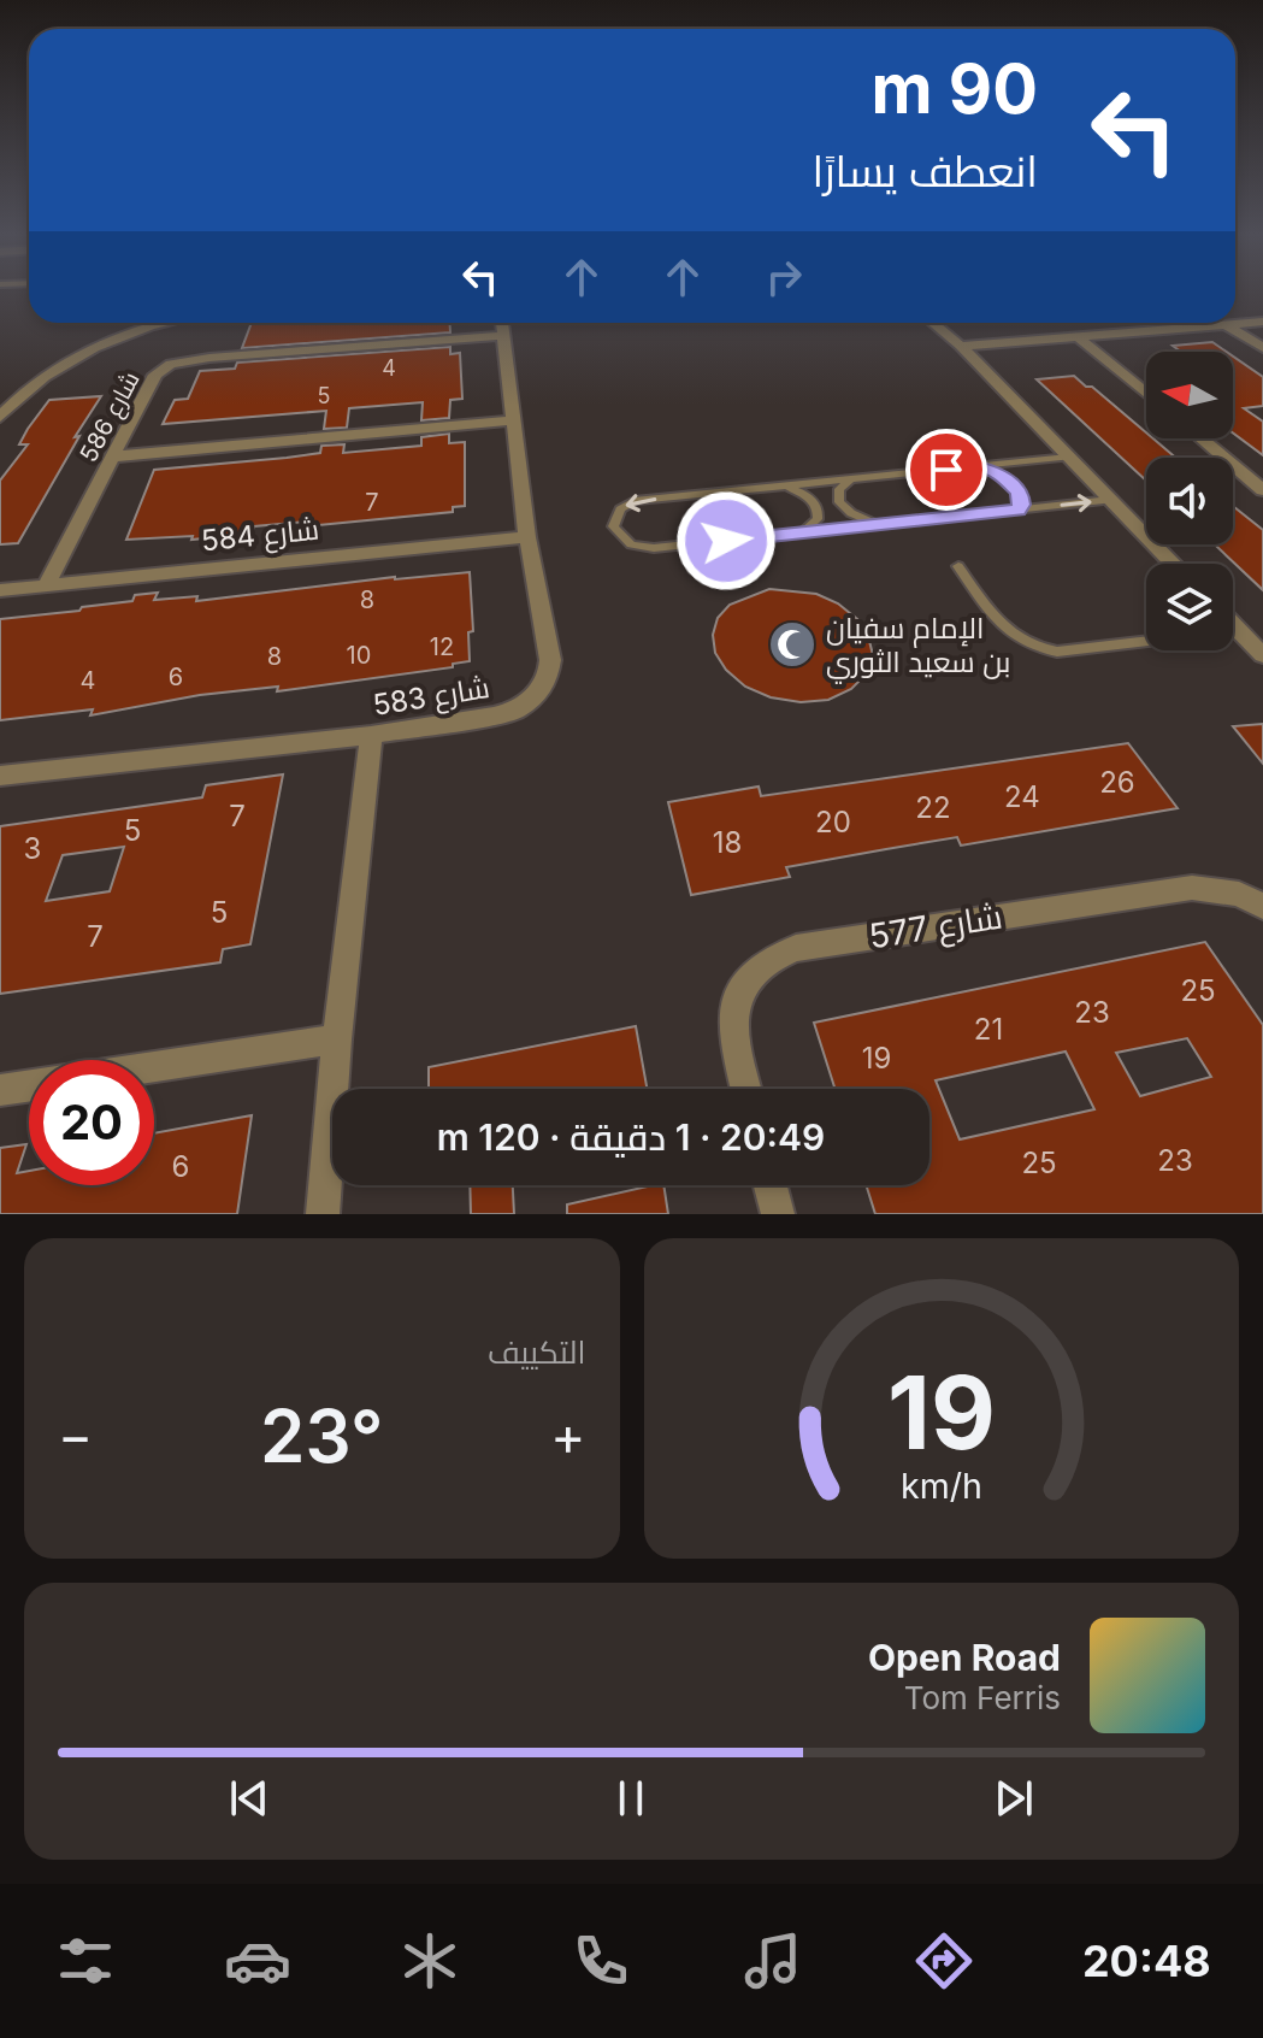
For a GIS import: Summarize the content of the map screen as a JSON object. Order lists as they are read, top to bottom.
{
  "streets": {
    "street": [
      "شارع 586",
      "شارع 584",
      "شارع 583",
      "شارع 577"
    ]
  },
  "crossings": [
    ["شارع 586", "شارع 584"],
    ["شارع 586", "شارع 583"],
    ["شارع 584", "شارع 583"]
  ],
  "places": {
    "mosque": ["الإمام سفيان بن سعيد الثوري"]
  },
  "house_numbers": [
    "4",
    "5",
    "7",
    "8",
    "12",
    "10",
    "8",
    "6",
    "4",
    "26",
    "24",
    "22",
    "7",
    "20",
    "5",
    "18",
    "3",
    "5",
    "7",
    "25",
    "23",
    "21",
    "19",
    "23",
    "25",
    "6"
  ],
  "north": "left",
  "page": {
    "turn": ["90 m", "انعطف يسارًا"],
    "limit": "20",
    "trip": "20:49 · 1 دقيقة · 120 m",
    "tile": "التكييف",
    "heat": ["−", "23°", "+"],
    "song": ["Open Road", "Tom Ferris"],
    "tabs": "20:48",
    "gauge": ["19", "km/h"]
  }
}
